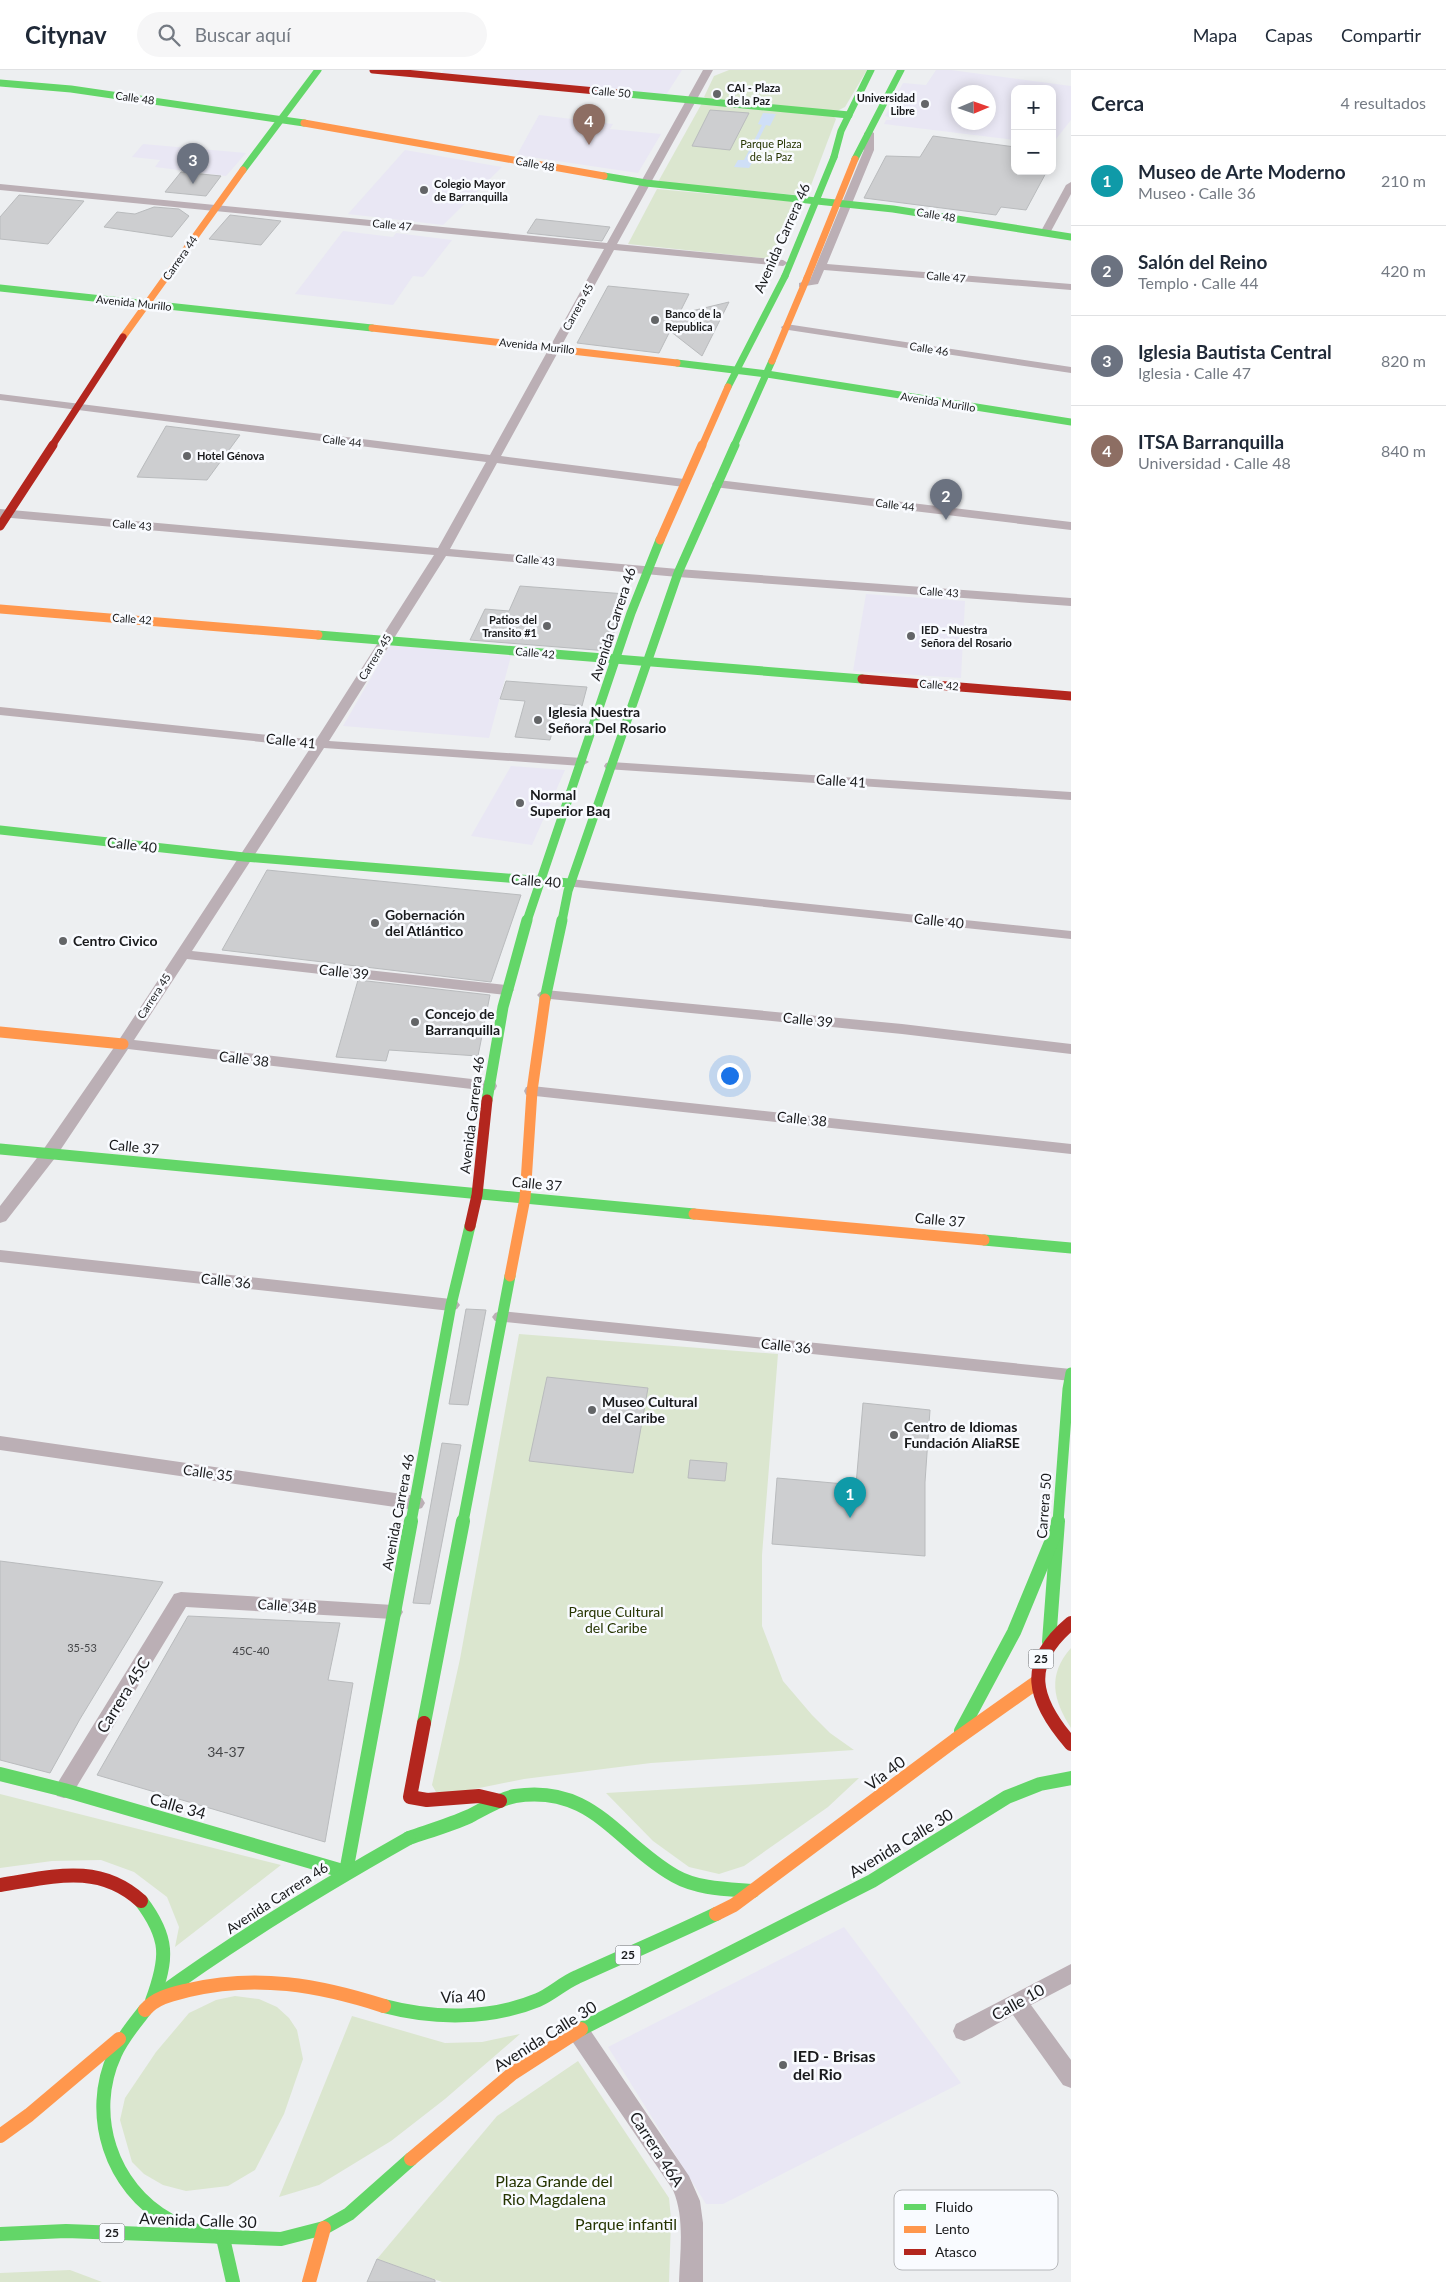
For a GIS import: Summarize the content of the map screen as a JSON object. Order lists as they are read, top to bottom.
{
  "streets": {
    "main road": [
      "Calle 50",
      "Calle 48",
      "Avenida Carrera 46",
      "Carrera 44",
      "Avenida Murillo",
      "Calle 42",
      "Calle 40",
      "Calle 38",
      "Calle 37",
      "Carrera 50",
      "25",
      "Vía 40",
      "Calle 34",
      "Avenida Calle 30"
    ],
    "street": [
      "Calle 47",
      "Carrera 45",
      "Calle 46",
      "Calle 44",
      "Calle 43",
      "Calle 41",
      "Calle 39",
      "Calle 36",
      "Calle 35",
      "Calle 34B",
      "Carrera 45C",
      "Calle 10",
      "Carrera 46A"
    ]
  },
  "crossings": [
    ["Calle 50", "Avenida Carrera 46"],
    ["Calle 50", "Carrera 45"],
    ["Calle 48", "Carrera 44"],
    ["Calle 48", "Carrera 45"],
    ["Calle 47", "Carrera 44"],
    ["Calle 47", "Carrera 45"],
    ["Avenida Carrera 46", "Avenida Murillo"],
    ["Avenida Carrera 46", "Calle 44"],
    ["Avenida Carrera 46", "Calle 43"],
    ["Avenida Carrera 46", "Calle 42"],
    ["Avenida Carrera 46", "Calle 41"],
    ["Avenida Carrera 46", "Calle 40"],
    ["Avenida Carrera 46", "Calle 39"],
    ["Avenida Carrera 46", "Calle 38"],
    ["Avenida Carrera 46", "Calle 37"],
    ["Avenida Carrera 46", "Calle 36"],
    ["Avenida Carrera 46", "Calle 35"],
    ["Avenida Carrera 46", "Calle 34B"],
    ["Avenida Carrera 46", "Vía 40"],
    ["Avenida Carrera 46", "Calle 34"],
    ["Carrera 44", "Avenida Murillo"],
    ["Carrera 44", "Calle 44"],
    ["Carrera 44", "Calle 43"],
    ["Avenida Murillo", "Carrera 45"],
    ["Carrera 45", "Calle 44"],
    ["Carrera 45", "Calle 43"],
    ["Carrera 45", "Calle 42"],
    ["Carrera 45", "Calle 41"],
    ["Carrera 45", "Calle 40"],
    ["Carrera 45", "Calle 39"],
    ["Carrera 45", "Calle 38"],
    ["Carrera 45", "Calle 37"],
    ["Calle 36", "Carrera 50"],
    ["Carrera 50", "25"],
    ["Calle 34B", "Carrera 45C"],
    ["25", "Vía 40"],
    ["Carrera 45C", "Calle 34"],
    ["Avenida Calle 30", "Carrera 46A"]
  ],
  "parks": [
    "Parque Plaza de la Paz",
    "Parque Cultural del Caribe",
    "Plaza Grande del Rio Magdalena",
    "Parque infantil"
  ],
  "places": [
    "CAI - Plaza de la Paz",
    "Universidad Libre",
    "Colegio Mayor de Barranquilla",
    "Banco de la Republica",
    "Hotel Génova",
    "Patios del Transito #1",
    "IED - Nuestra Señora del Rosario",
    "Iglesia Nuestra Señora Del Rosario",
    "Normal Superior Baq",
    "Gobernación del Atlántico",
    "Centro Civico",
    "Concejo de Barranquilla",
    "Museo Cultural del Caribe",
    "Centro de Idiomas Fundación AliaRSE",
    "IED - Brisas del Rio"
  ],
  "house_numbers": ["35-53", "45C-40", "34-37"],
  "legend": ["Fluido", "Lento", "Atasco"],
  "north": "right",
  "page": {
    "header": "Citynav",
    "search": "Buscar aquí",
    "nav": ["Mapa", "Capas", "Compartir"],
    "heading": ["Cerca", "4 resultados"],
    "map_buttons": ["+", "−"],
    "pins": [
      "4",
      "3",
      "2",
      "1"
    ],
    "list": [
      {
        "mark": "1",
        "name": "Museo de Arte Moderno",
        "note": "Museo · Calle 36",
        "value": "210 m"
      },
      {
        "mark": "2",
        "name": "Salón del Reino",
        "note": "Templo · Calle 44",
        "value": "420 m"
      },
      {
        "mark": "3",
        "name": "Iglesia Bautista Central",
        "note": "Iglesia · Calle 47",
        "value": "820 m"
      },
      {
        "mark": "4",
        "name": "ITSA Barranquilla",
        "note": "Universidad · Calle 48",
        "value": "840 m"
      }
    ]
  }
}
